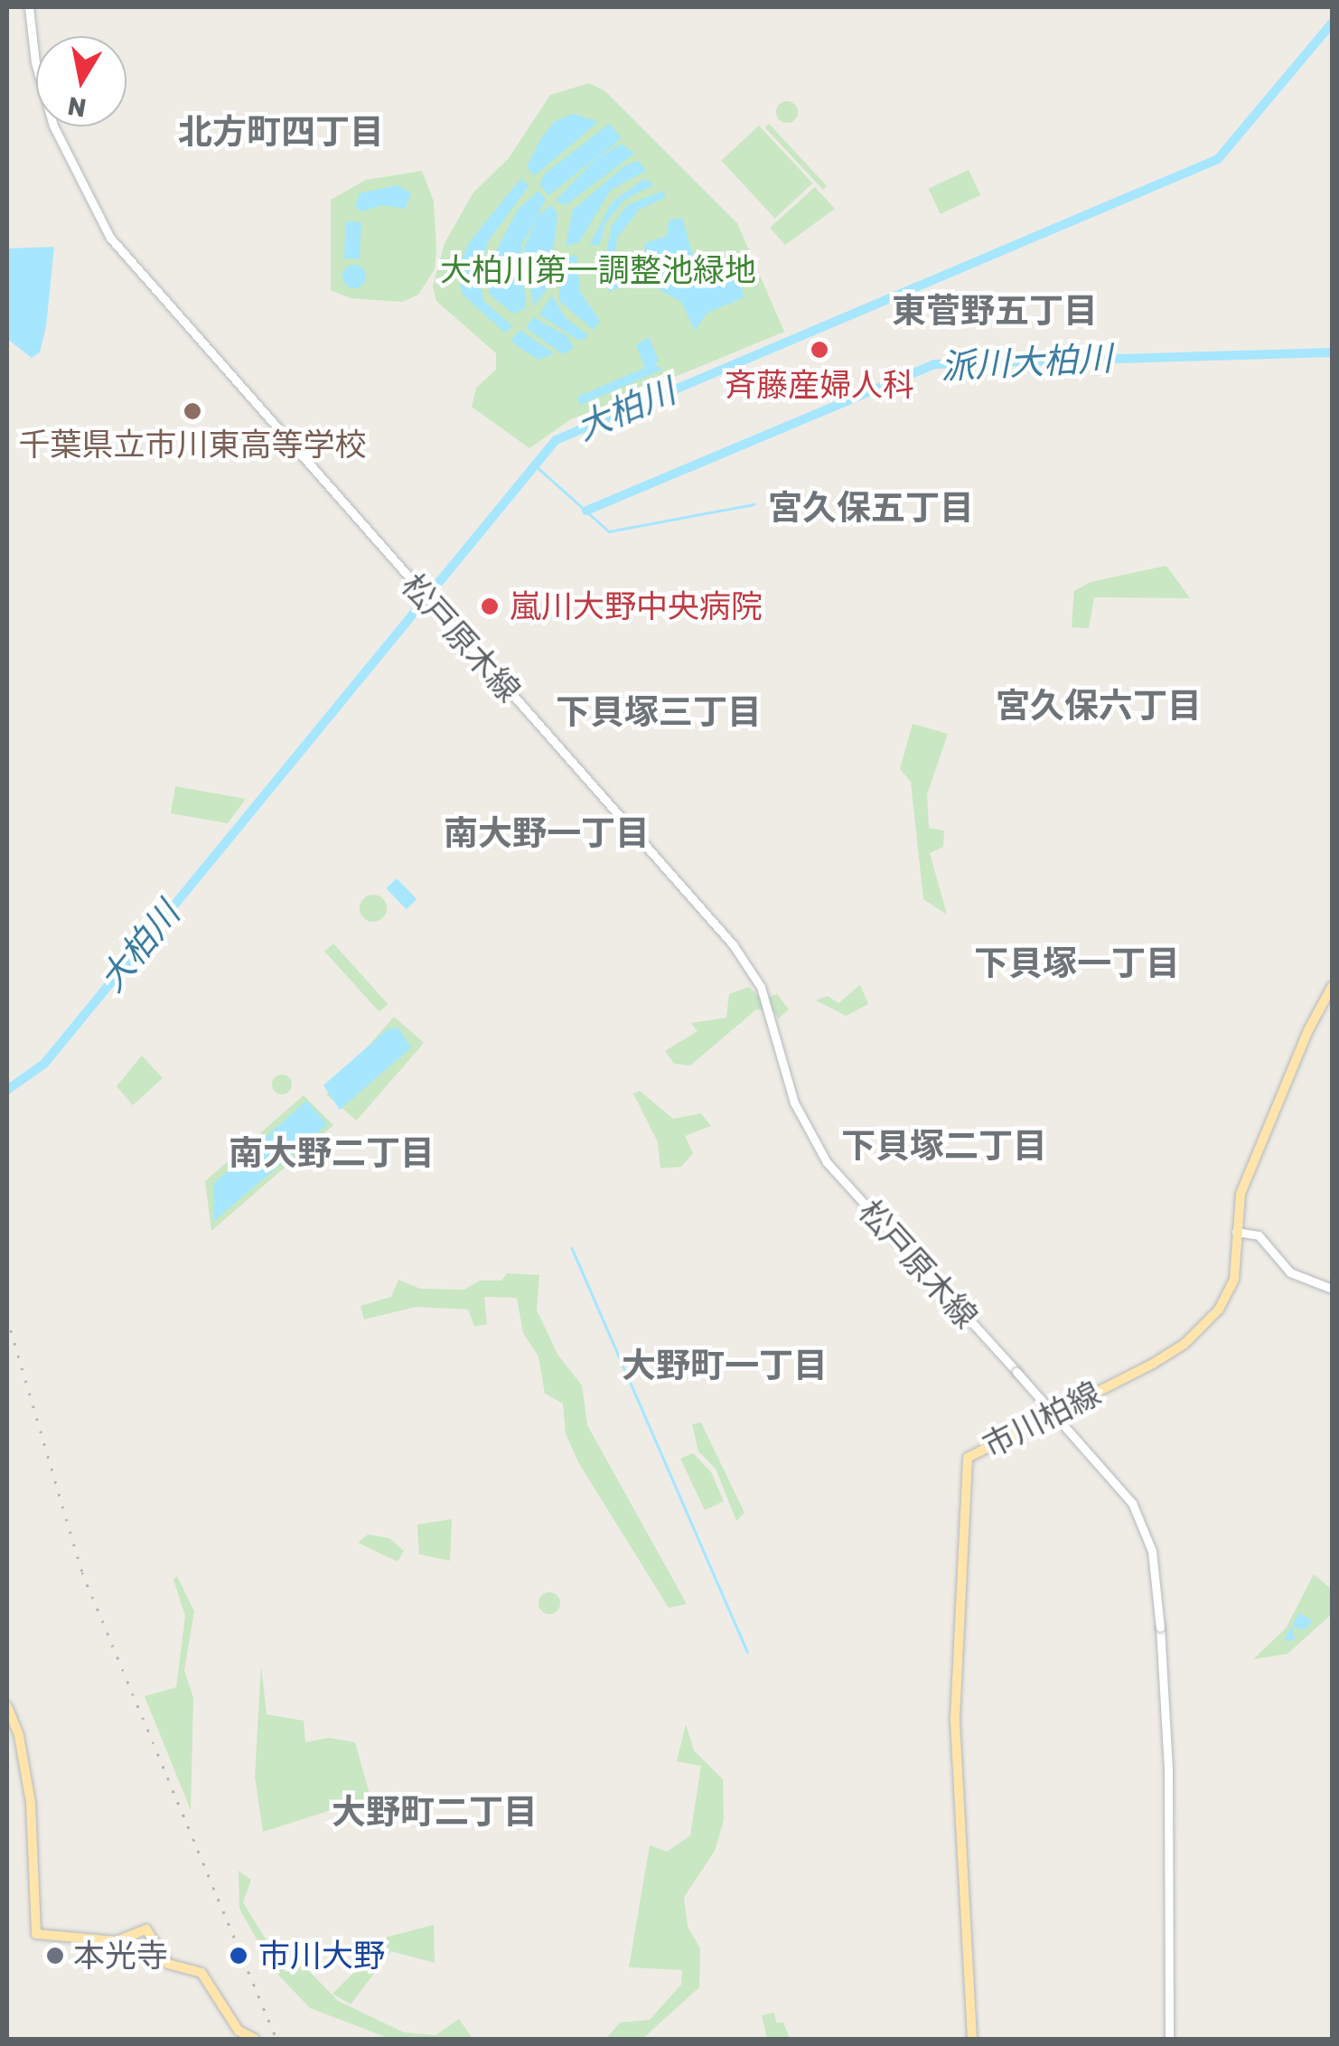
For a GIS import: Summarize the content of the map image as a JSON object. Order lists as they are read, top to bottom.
{
  "streets": {
    "main road": ["松戸原木線", "市川柏線"]
  },
  "districts": [
    "北方町四丁目",
    "東菅野五丁目",
    "宮久保五丁目",
    "宮久保六丁目",
    "下貝塚三丁目",
    "南大野一丁目",
    "下貝塚一丁目",
    "下貝塚二丁目",
    "南大野二丁目",
    "大野町一丁目",
    "大野町二丁目"
  ],
  "water": ["派川大柏川", "大柏川"],
  "parks": ["大柏川第一調整池緑地"],
  "places": [
    "斉藤産婦人科",
    "千葉県立市川東高等学校",
    "嵐川大野中央病院",
    "本光寺",
    "市川大野"
  ],
  "north": "bottom"
}
